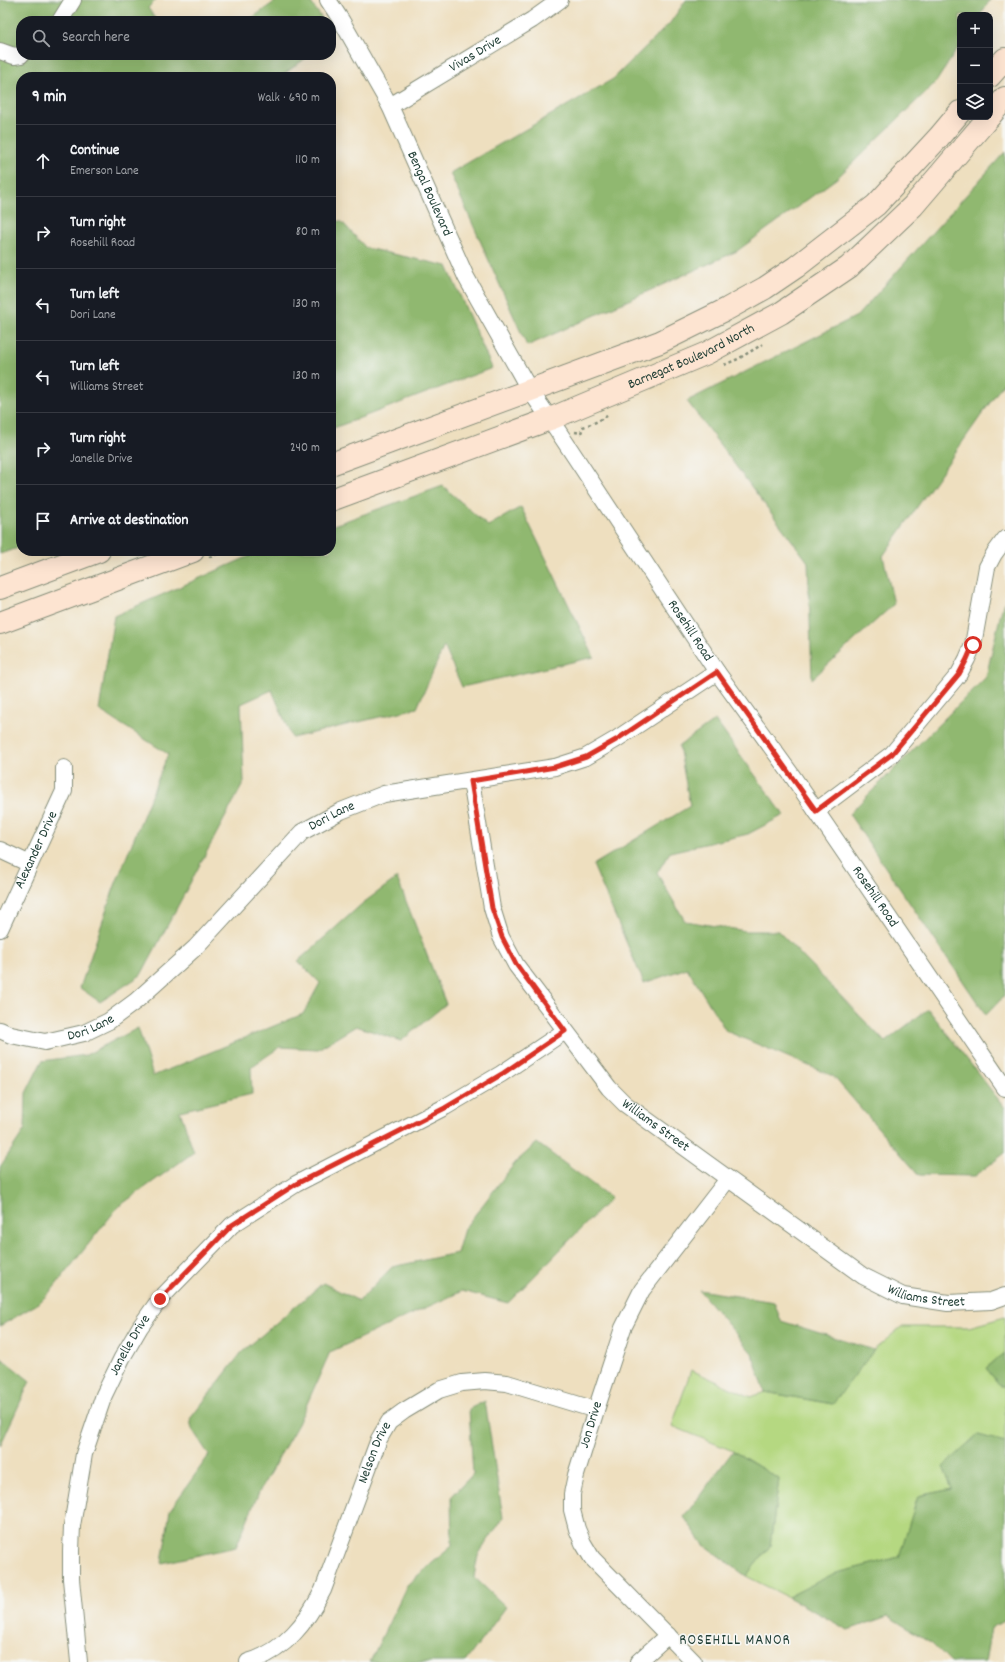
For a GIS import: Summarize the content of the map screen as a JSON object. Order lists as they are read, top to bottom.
{
  "streets": {
    "street": [
      "Vivas Drive",
      "Bengal Boulevard",
      "Barnegat Boulevard North",
      "Rosehill Road",
      "Dori Lane",
      "Alexander Drive",
      "Williams Street",
      "Janelle Drive",
      "Jon Drive",
      "Nelson Drive"
    ]
  },
  "crossings": [
    ["Vivas Drive", "Bengal Boulevard"],
    ["Bengal Boulevard", "Barnegat Boulevard North"],
    ["Bengal Boulevard", "Rosehill Road"],
    ["Barnegat Boulevard North", "Rosehill Road"],
    ["Rosehill Road", "Dori Lane"],
    ["Dori Lane", "Williams Street"],
    ["Williams Street", "Janelle Drive"],
    ["Williams Street", "Jon Drive"],
    ["Jon Drive", "Nelson Drive"]
  ],
  "districts": ["ROSEHILL MANOR"],
  "page": {
    "map_buttons": ["+", "−"],
    "search": "Search here",
    "heading": ["9 min", "Walk · 690 m"],
    "list": [
      ["Continue", "Emerson Lane", "110 m"],
      ["Turn right", "Rosehill Road", "80 m"],
      ["Turn left", "Dori Lane", "130 m"],
      ["Turn left", "Williams Street", "130 m"],
      ["Turn right", "Janelle Drive", "240 m"],
      "Arrive at destination"
    ]
  }
}
